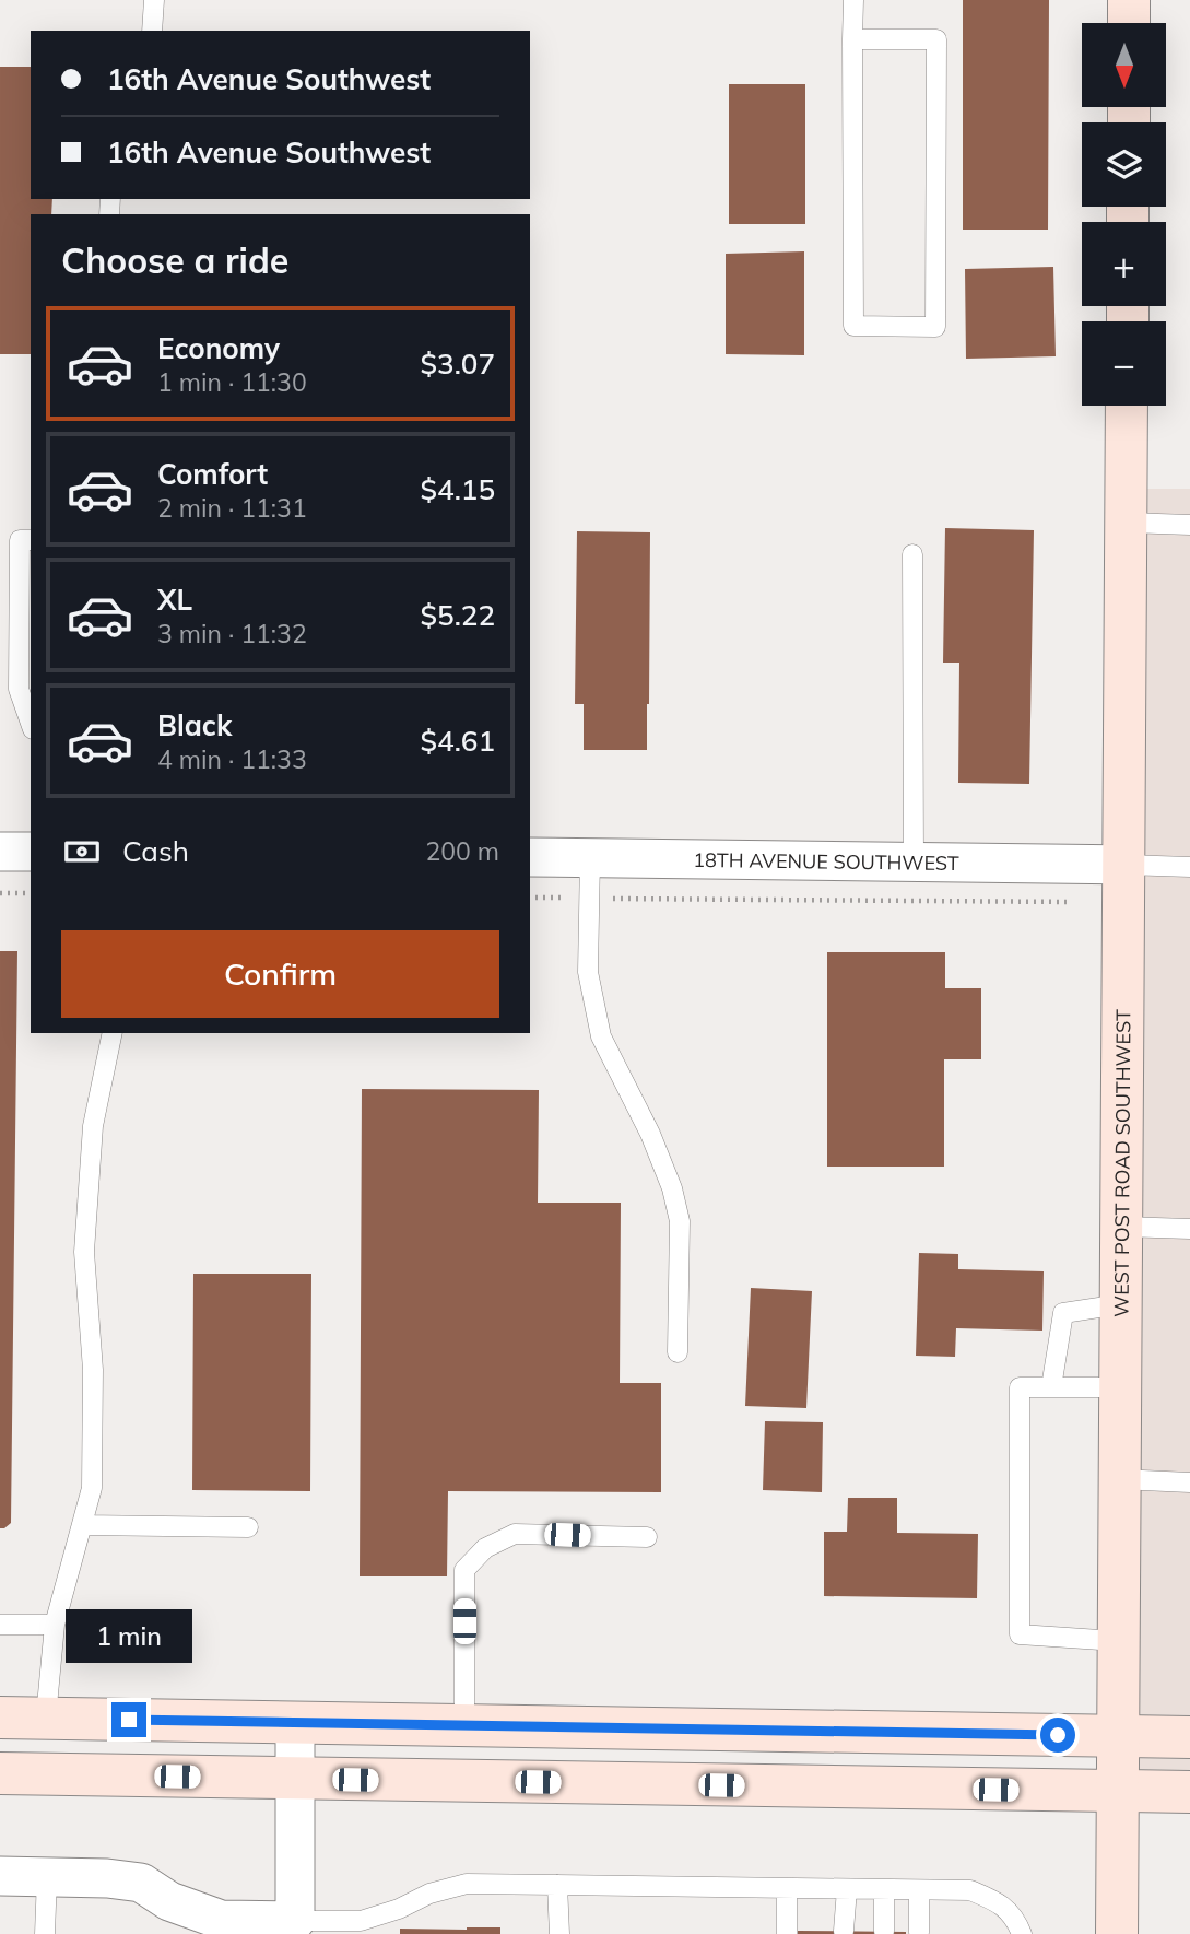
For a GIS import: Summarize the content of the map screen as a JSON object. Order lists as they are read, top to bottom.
{
  "streets": {
    "main road": ["WEST POST ROAD SOUTHWEST"],
    "street": ["18TH AVENUE SOUTHWEST"]
  },
  "crossings": [
    ["18TH AVENUE SOUTHWEST", "WEST POST ROAD SOUTHWEST"]
  ],
  "north": "bottom",
  "page": {
    "map_buttons": ["+", "−"],
    "banner": ["16th Avenue Southwest", "16th Avenue Southwest"],
    "heading": "Choose a ride",
    "list": [
      {
        "name": "Economy",
        "note": "1 min · 11:30",
        "value": "$3.07"
      },
      {
        "name": "Comfort",
        "note": "2 min · 11:31",
        "value": "$4.15"
      },
      {
        "name": "XL",
        "note": "3 min · 11:32",
        "value": "$5.22"
      },
      {
        "name": "Black",
        "note": "4 min · 11:33",
        "value": "$4.61"
      }
    ],
    "pay": ["Cash", "200 m"],
    "buttons": "Confirm",
    "bubble": "1 min"
  }
}
